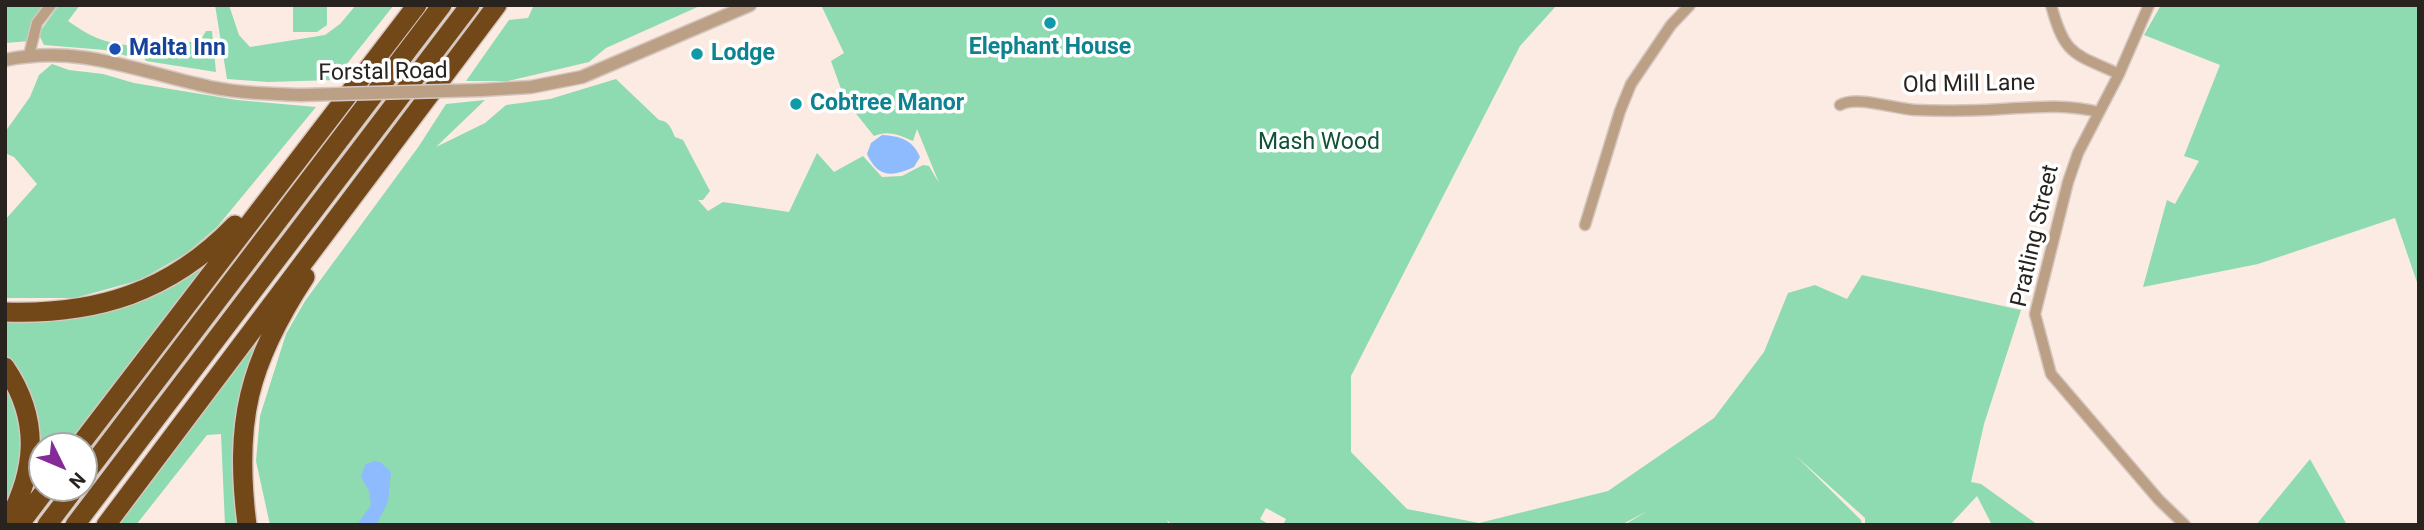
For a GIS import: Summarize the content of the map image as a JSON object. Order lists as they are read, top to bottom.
{
  "streets": {
    "street": ["Forstal Road", "Old Mill Lane", "Pratling Street"]
  },
  "crossings": [
    ["Old Mill Lane", "Pratling Street"]
  ],
  "parks": ["Mash Wood"],
  "places": [
    "Elephant House",
    "Malta Inn",
    "Lodge",
    "Cobtree Manor"
  ],
  "north": "bottom right"
}
